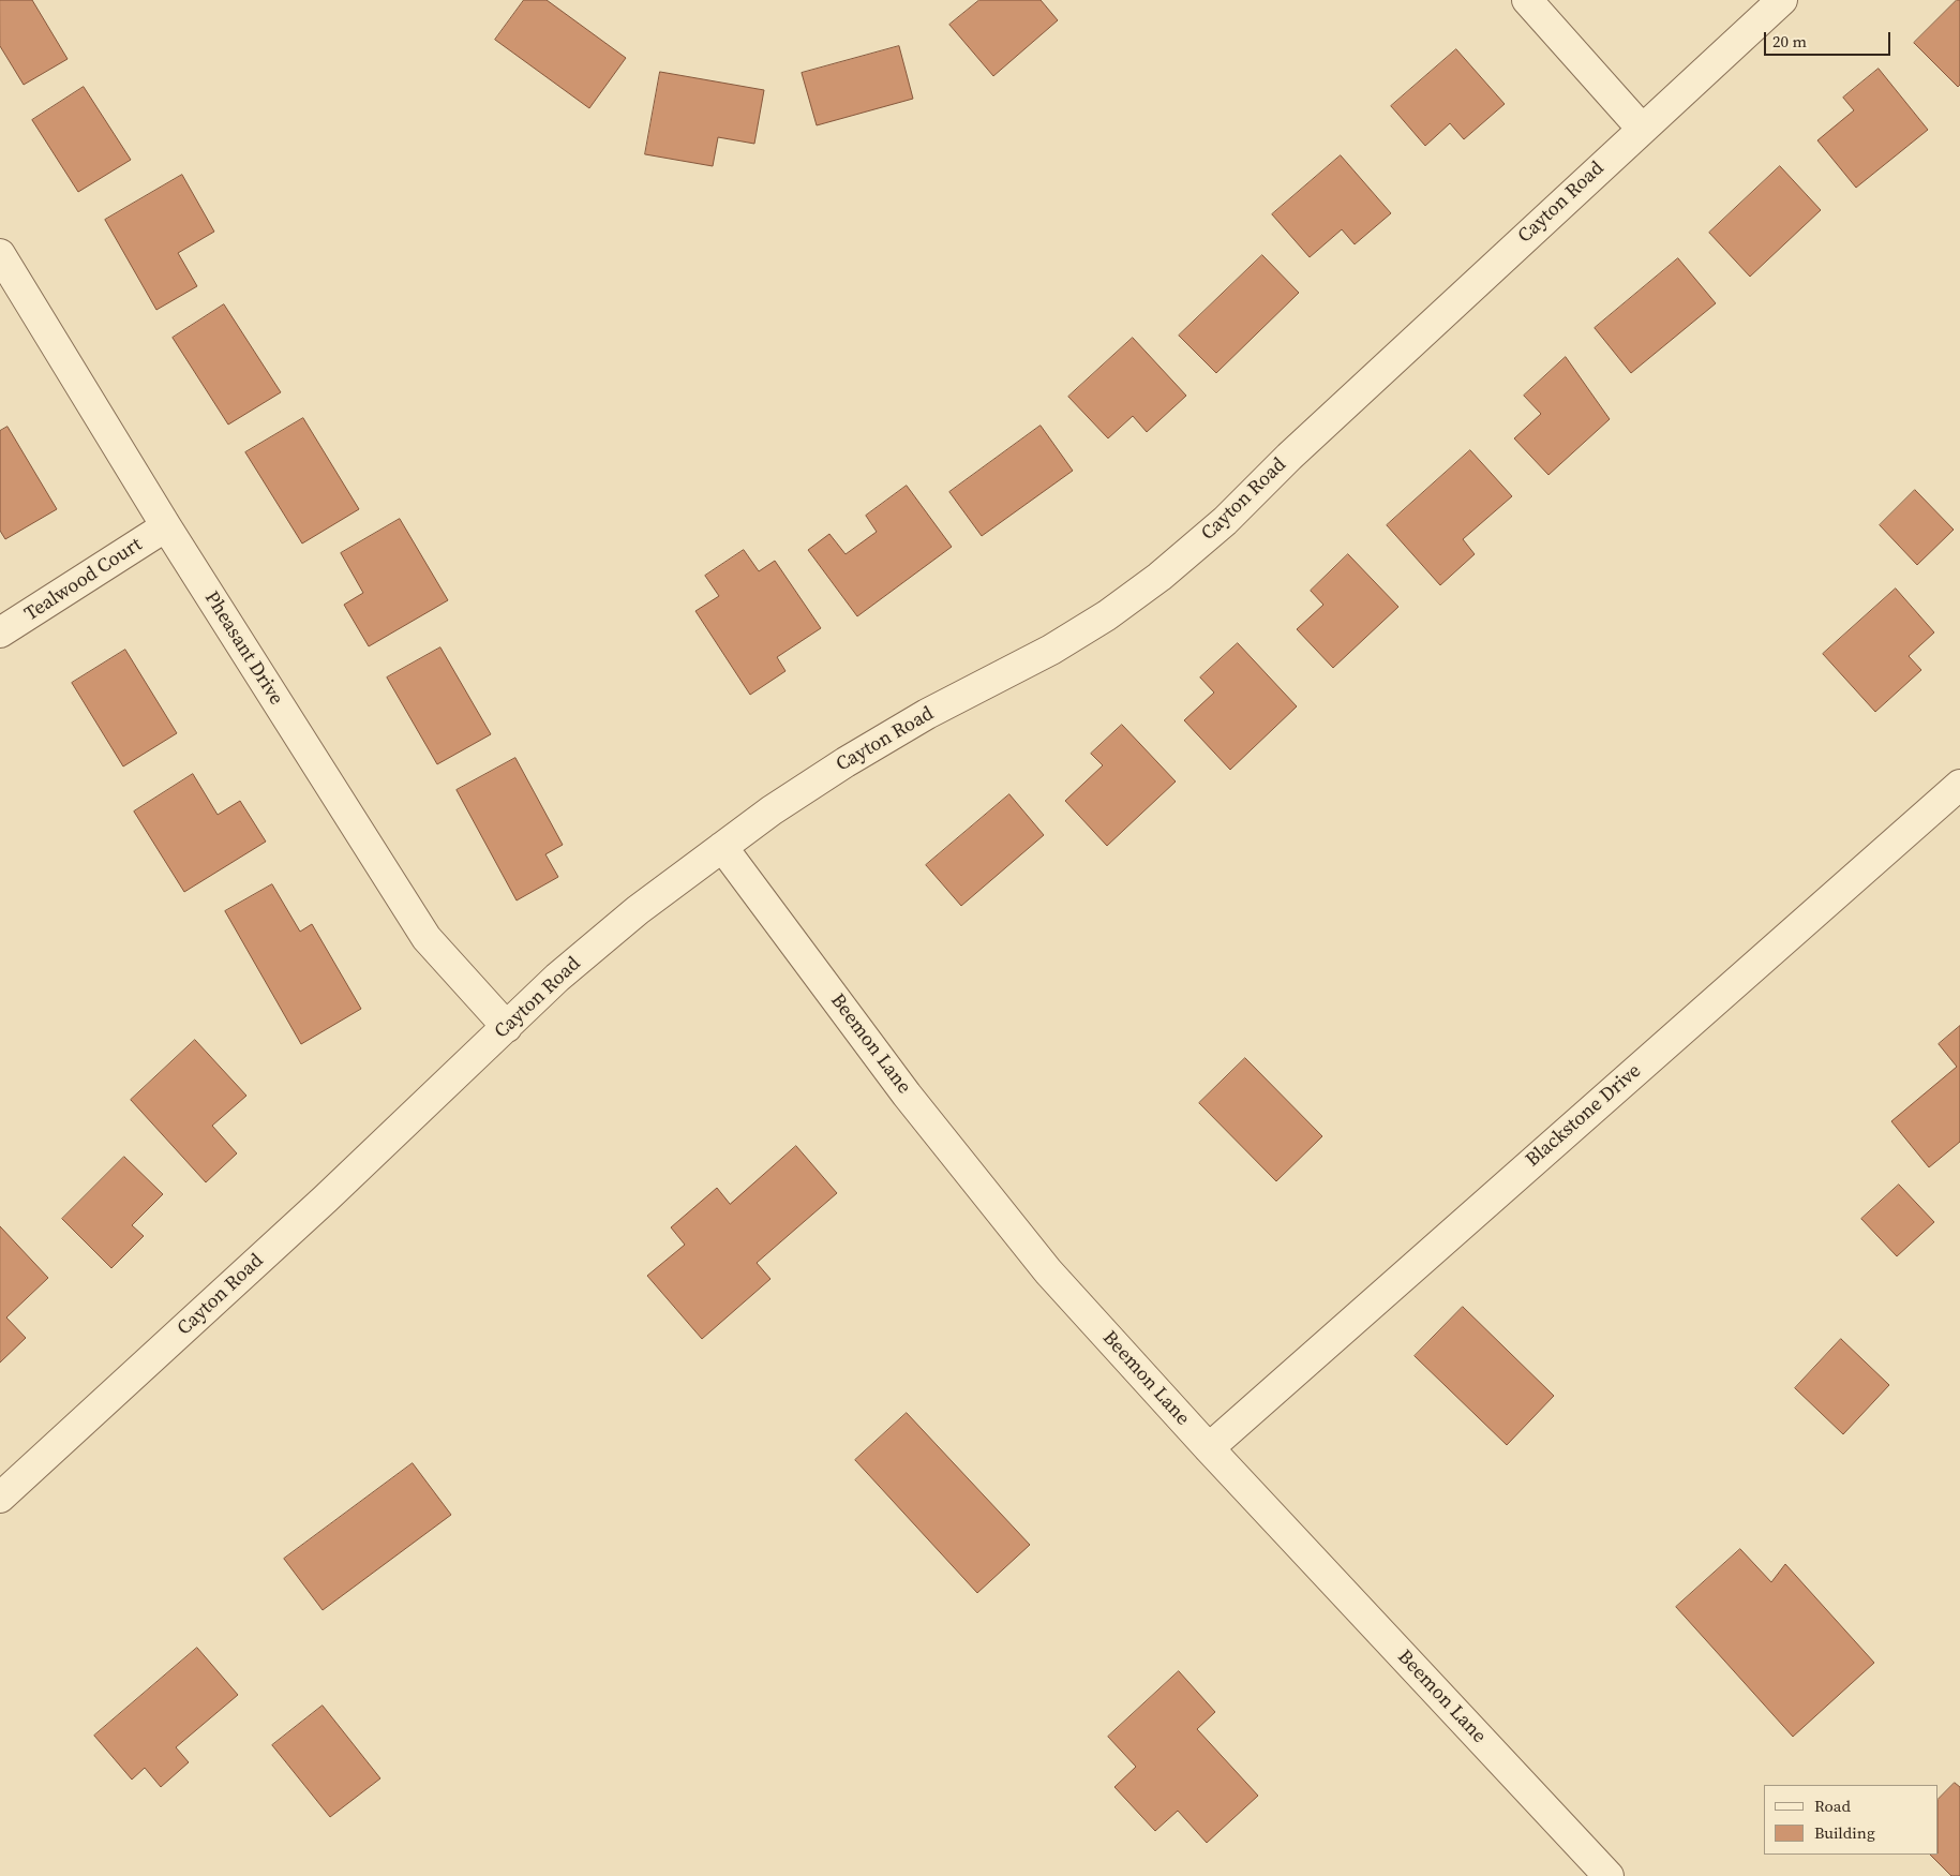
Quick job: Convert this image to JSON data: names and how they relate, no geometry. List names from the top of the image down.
{
  "streets": {
    "street": [
      "Cayton Road",
      "Tealwood Court",
      "Pheasant Drive",
      "Beemon Lane",
      "Blackstone Drive"
    ]
  },
  "crossings": [
    ["Cayton Road", "Pheasant Drive"],
    ["Cayton Road", "Beemon Lane"],
    ["Tealwood Court", "Pheasant Drive"],
    ["Beemon Lane", "Blackstone Drive"]
  ],
  "legend": ["Road", "Building"],
  "scale_bar": "20 m"
}
